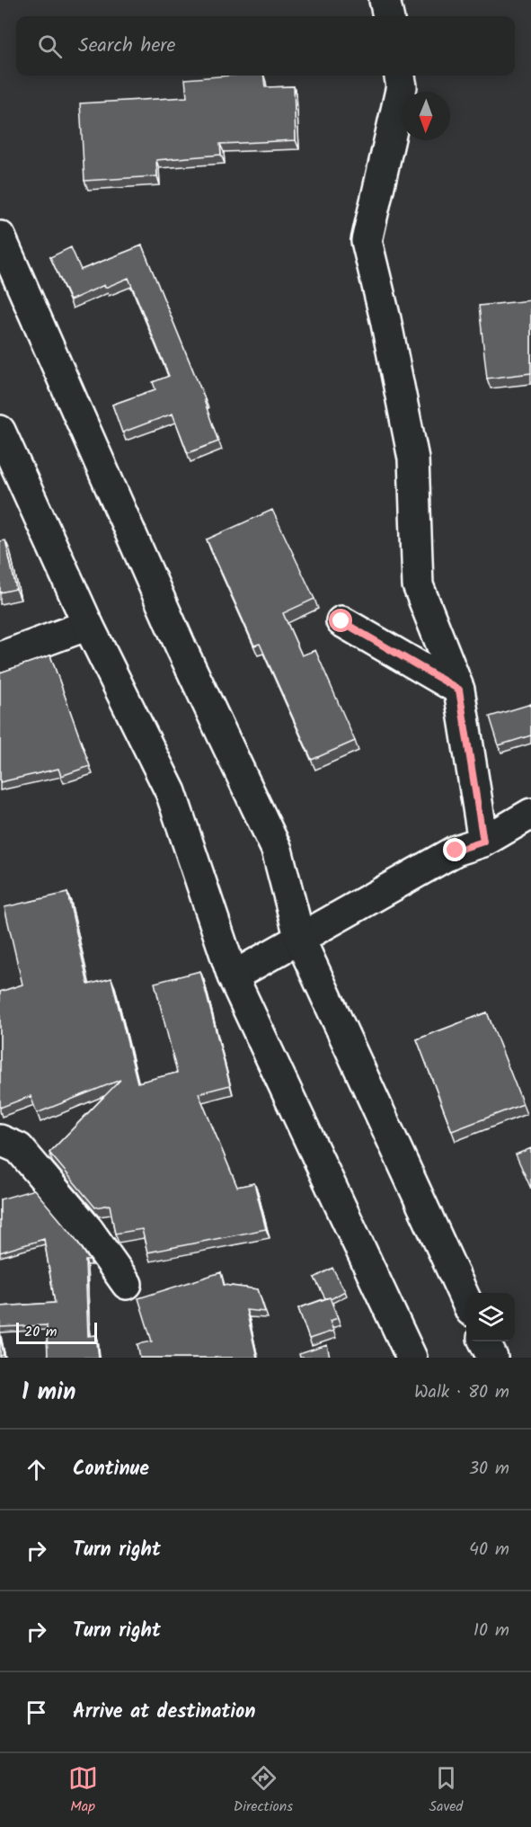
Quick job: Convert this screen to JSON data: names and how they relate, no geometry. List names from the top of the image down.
{
  "scale_bar": "20 m",
  "north": "bottom",
  "page": {
    "search": "Search here",
    "scale": "20 m",
    "heading": ["1 min", "Walk · 80 m"],
    "list": [
      ["Continue", "30 m"],
      ["Turn right", "40 m"],
      ["Turn right", "10 m"],
      "Arrive at destination"
    ],
    "nav": ["Map", "Directions", "Saved"]
  }
}
